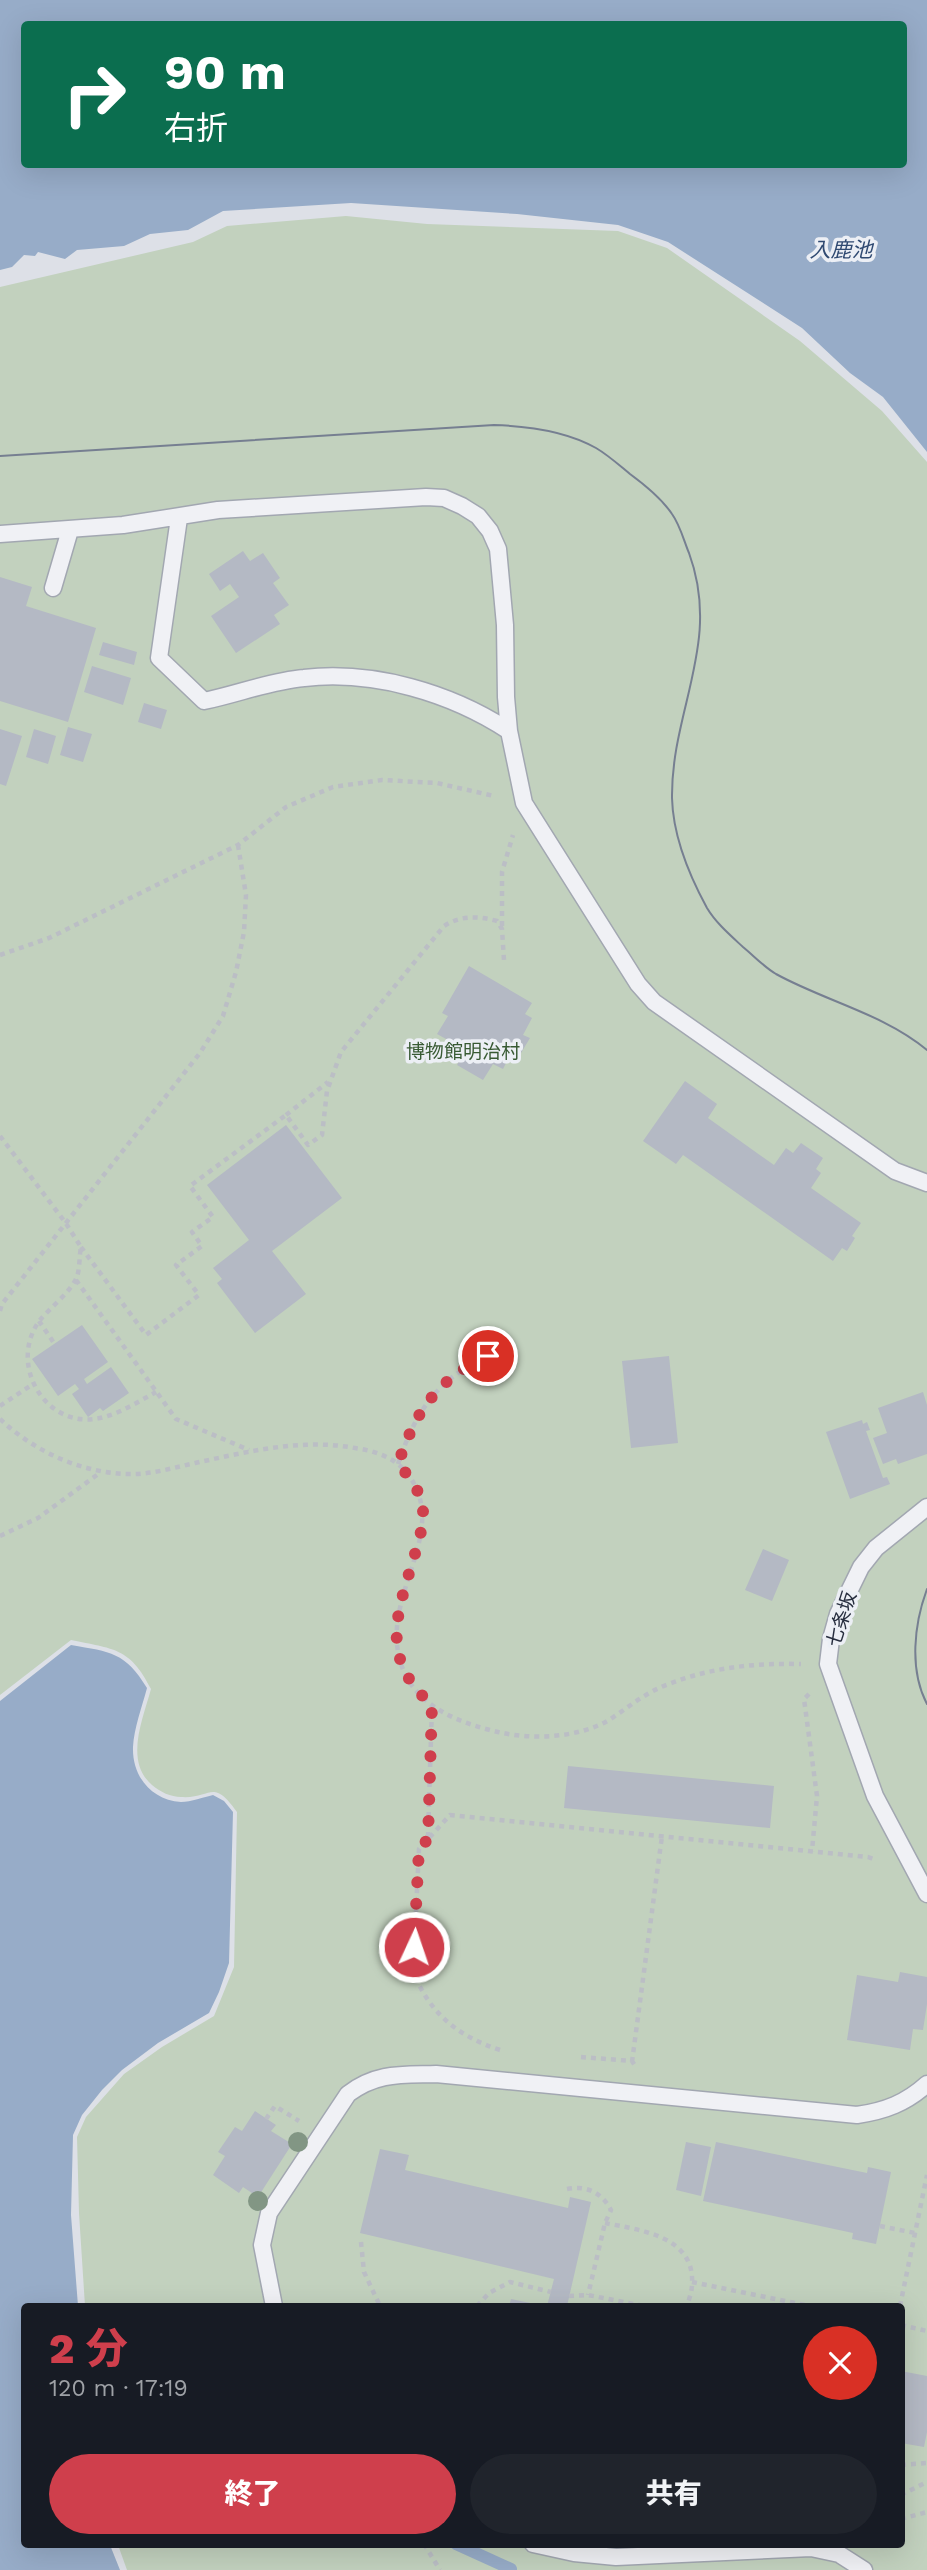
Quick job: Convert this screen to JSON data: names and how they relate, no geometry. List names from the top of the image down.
{
  "streets": {
    "lane": ["七条坂"]
  },
  "water": ["入鹿池"],
  "parks": ["博物館明治村"],
  "page": {
    "turn": ["90 m", "右折"],
    "heading": ["2 分", "120 m · 17:19"],
    "buttons": ["終了", "共有"]
  }
}
